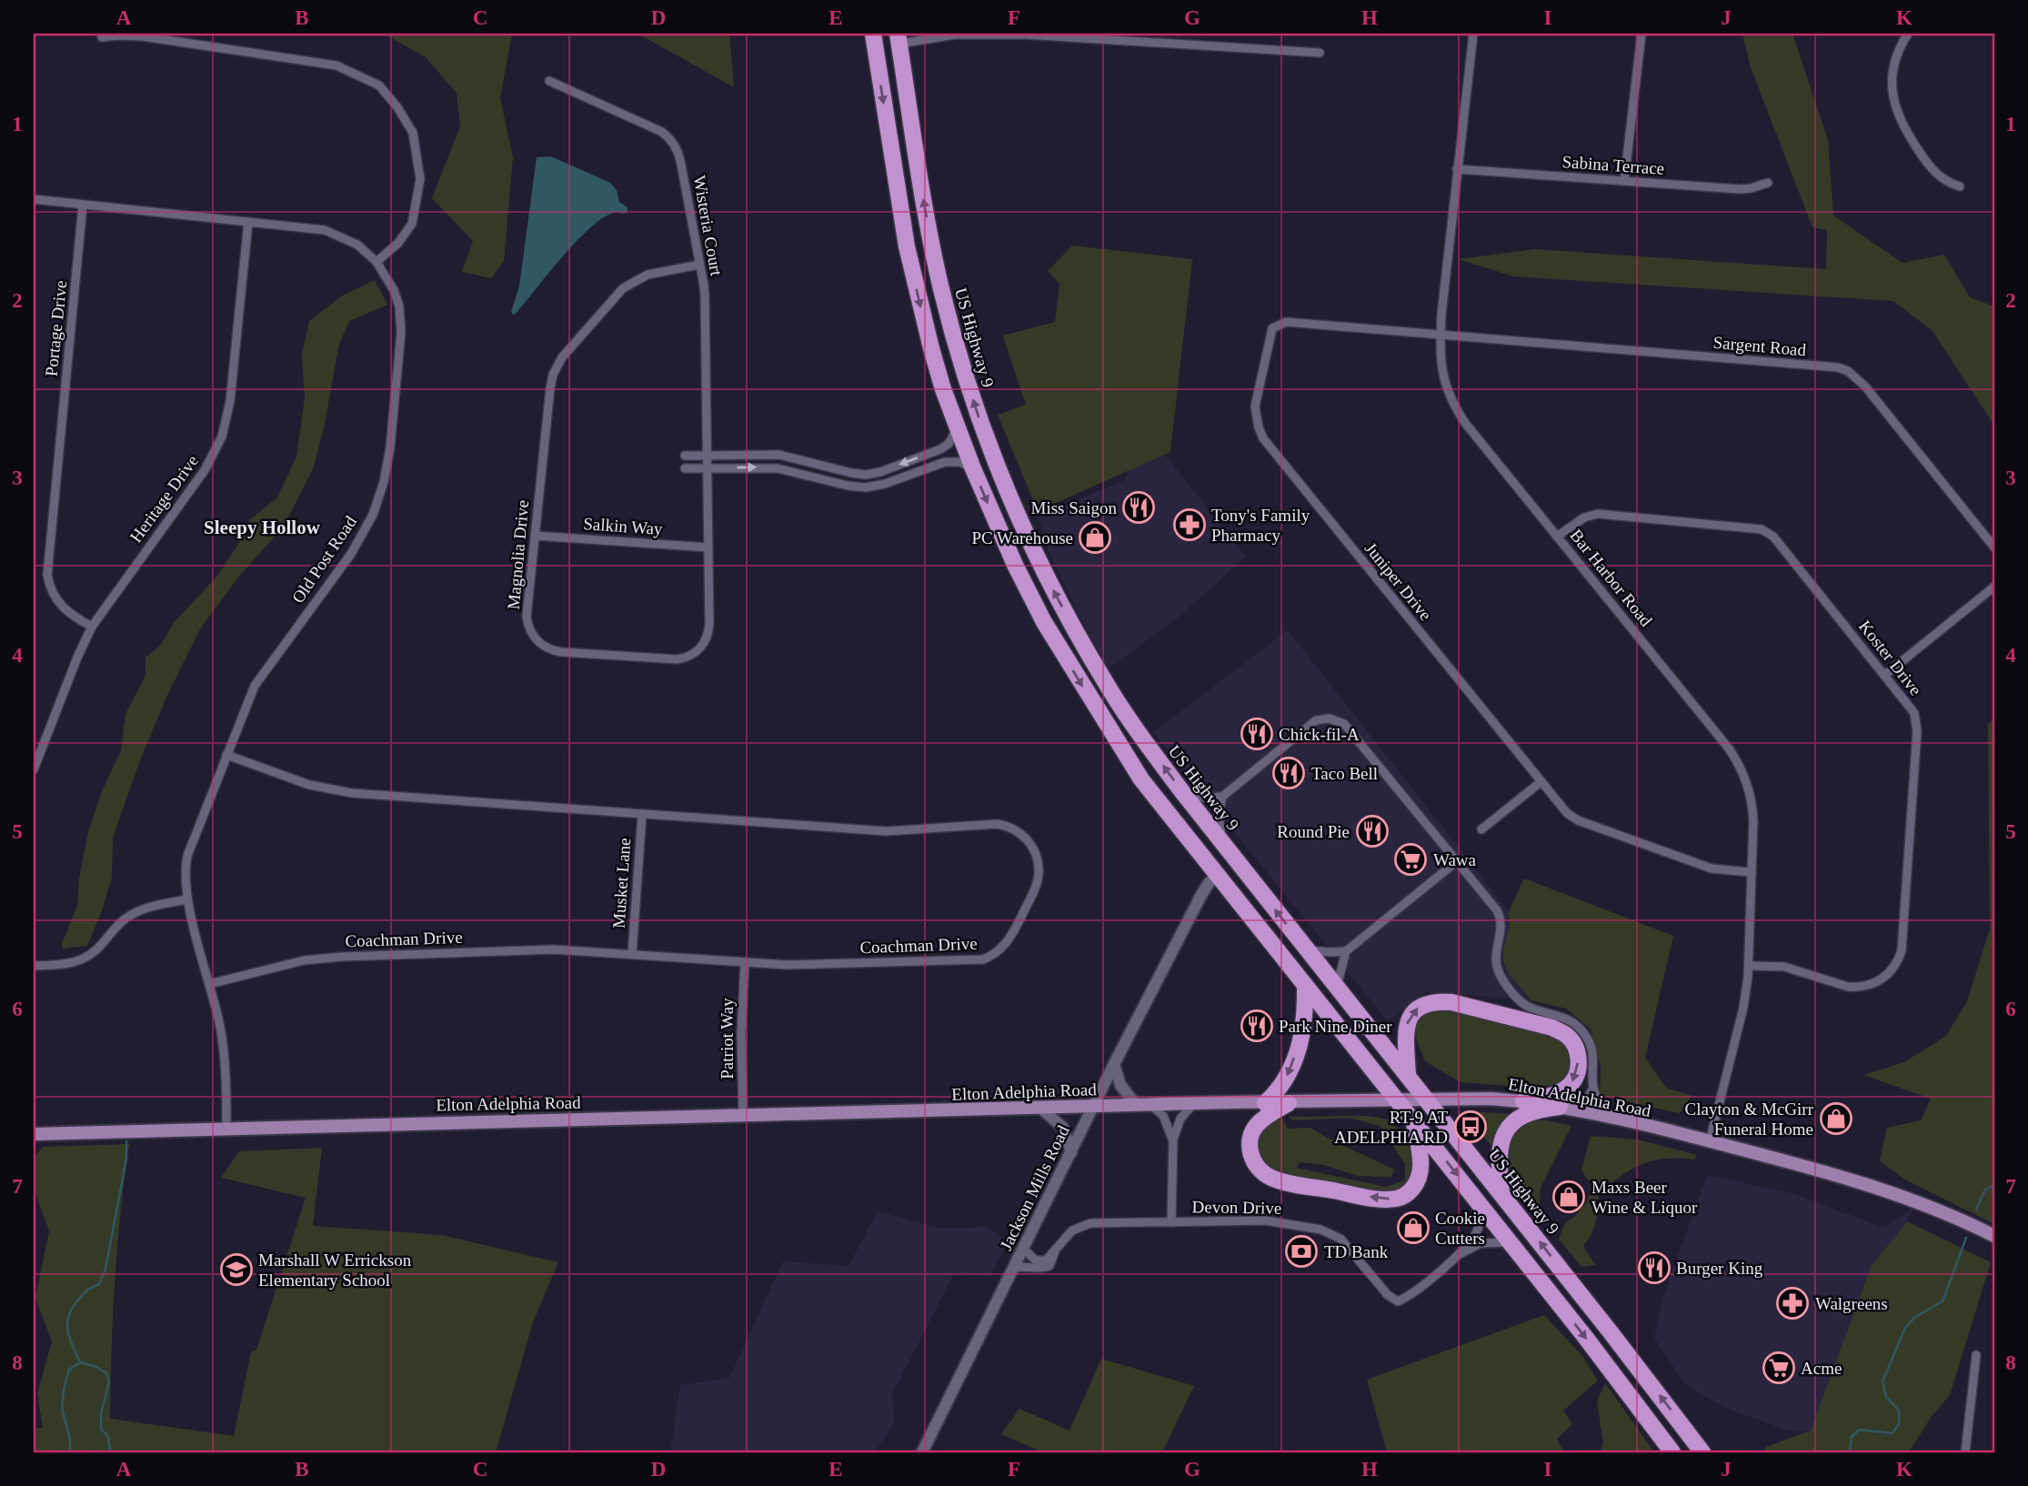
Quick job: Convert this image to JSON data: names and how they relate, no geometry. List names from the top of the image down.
{
  "streets": {
    "highway": ["US Highway 9"],
    "main road": ["Elton Adelphia Road", "Jackson Mills Road"],
    "street": [
      "Sabina Terrace",
      "Wisteria Court",
      "Portage Drive",
      "Sargent Road",
      "Heritage Drive",
      "Salkin Way",
      "Magnolia Drive",
      "Old Post Road",
      "Bar Harbor Road",
      "Juniper Drive",
      "Koster Drive",
      "Musket Lane",
      "Coachman Drive",
      "Patriot Way",
      "Devon Drive"
    ]
  },
  "crossings": [
    ["Sabina Terrace", "Bar Harbor Road"],
    ["Wisteria Court", "Magnolia Drive"],
    ["Portage Drive", "Heritage Drive"],
    ["Portage Drive", "Old Post Road"],
    ["US Highway 9", "Elton Adelphia Road"],
    ["Sargent Road", "Bar Harbor Road"],
    ["Sargent Road", "Juniper Drive"],
    ["Heritage Drive", "Old Post Road"],
    ["Salkin Way", "Magnolia Drive"],
    ["Old Post Road", "Coachman Drive"],
    ["Old Post Road", "Elton Adelphia Road"],
    ["Bar Harbor Road", "Juniper Drive"],
    ["Bar Harbor Road", "Koster Drive"],
    ["Bar Harbor Road", "Elton Adelphia Road"],
    ["Musket Lane", "Coachman Drive"],
    ["Coachman Drive", "Patriot Way"],
    ["Patriot Way", "Elton Adelphia Road"],
    ["Elton Adelphia Road", "Jackson Mills Road"],
    ["Jackson Mills Road", "Devon Drive"]
  ],
  "districts": ["Sleepy Hollow"],
  "places": {
    "restaurant": [
      "Miss Saigon",
      "Chick-fil-A",
      "Taco Bell",
      "Round Pie",
      "Park Nine Diner",
      "Burger King"
    ],
    "pharmacy": ["Tony's Family Pharmacy", "Walgreens"],
    "shop": [
      "PC Warehouse",
      "Clayton & McGirr Funeral Home",
      "Maxs Beer Wine & Liquor",
      "Cookie Cutters"
    ],
    "supermarket": ["Wawa", "Acme"],
    "bus stop": ["RT-9 AT ADELPHIA RD"],
    "bank": ["TD Bank"],
    "school or university": ["Marshall W Errickson Elementary School"]
  },
  "grid": {
    "columns": [
      "A",
      "B",
      "C",
      "D",
      "E",
      "F",
      "G",
      "H",
      "I",
      "J",
      "K"
    ],
    "rows": [
      "1",
      "2",
      "3",
      "4",
      "5",
      "6",
      "7",
      "8"
    ]
  }
}
